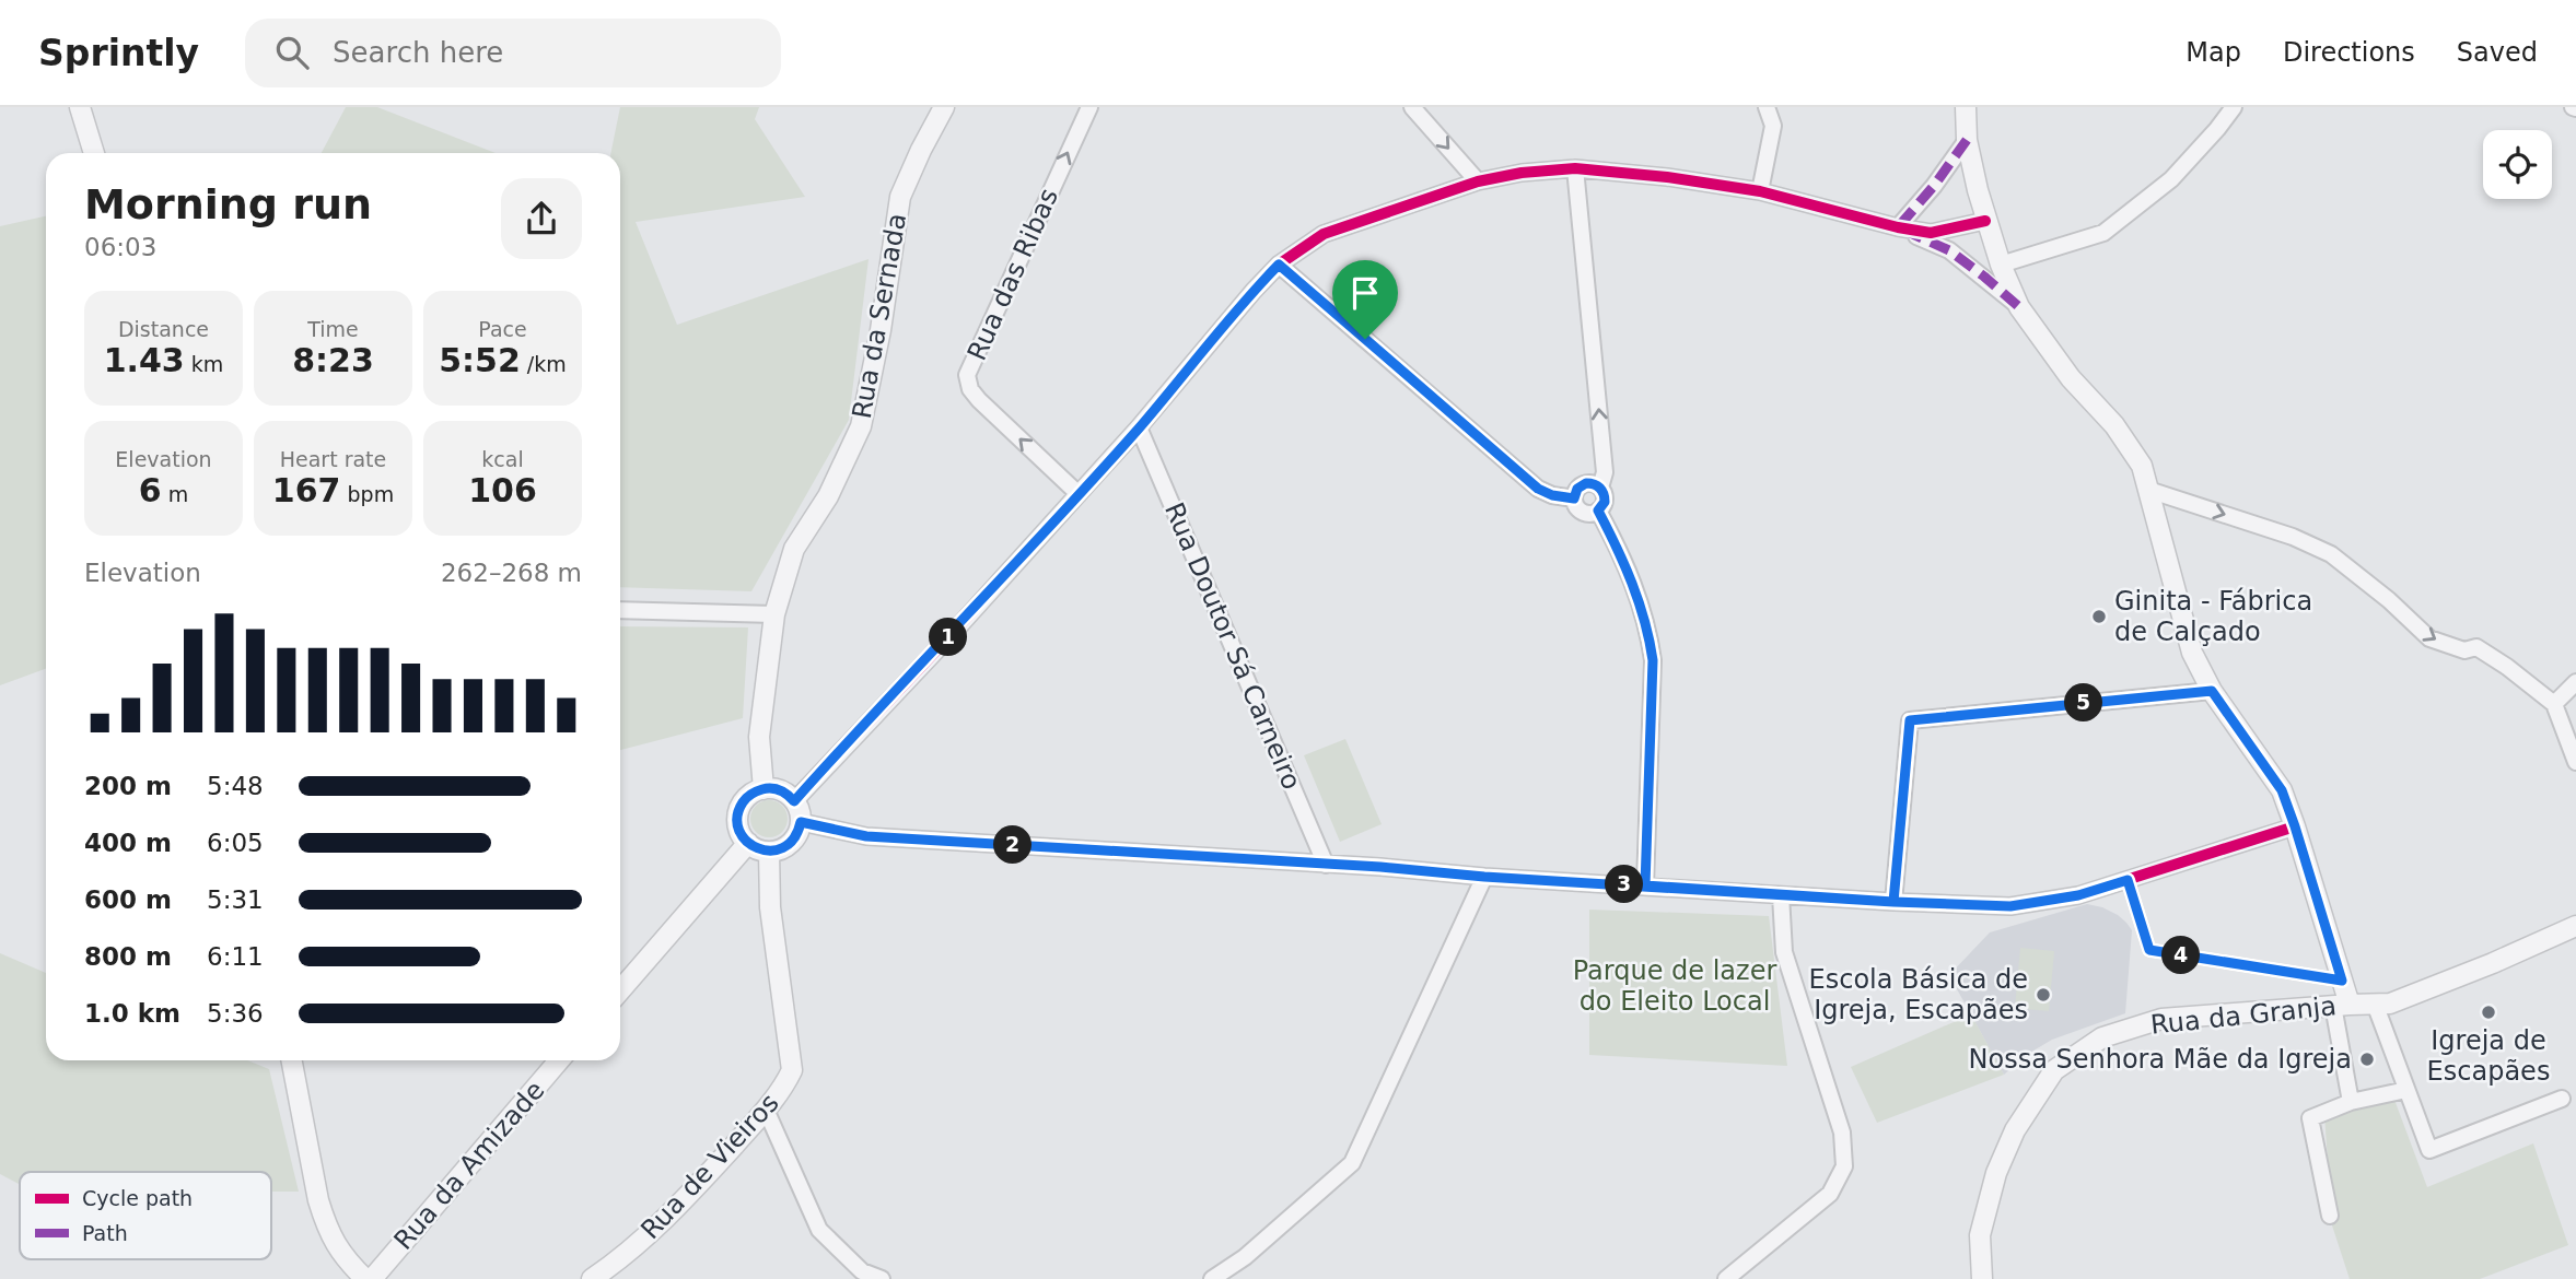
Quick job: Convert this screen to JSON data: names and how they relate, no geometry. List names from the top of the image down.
{
  "streets": {
    "street": [
      "Rua das Ribas",
      "Rua da Sernada",
      "Rua Doutor Sá Carneiro",
      "Rua da Granja",
      "Rua da Amizade",
      "Rua de Vieiros"
    ]
  },
  "crossings": [
    ["Rua da Sernada", "Rua de Vieiros"]
  ],
  "one_way": ["Rua das Ribas"],
  "parks": ["Parque de lazer do Eleito Local"],
  "places": [
    "Ginita - Fábrica de Calçado",
    "Escola Básica de Igreja, Escapães",
    "Igreja de Escapães",
    "Nossa Senhora Mãe da Igreja"
  ],
  "legend": ["Cycle path", "Path"],
  "page": {
    "header": "Sprintly",
    "search": "Search here",
    "nav": ["Map", "Directions", "Saved"],
    "heading": ["Morning run", "06:03"],
    "stats": [
      ["Distance", "1.43 km"],
      ["Time", "8:23"],
      ["Pace", "5:52 /km"],
      ["Elevation", "6 m"],
      ["Heart rate", "167 bpm"],
      ["kcal", "106"]
    ],
    "chart": ["Elevation", "262–268 m"],
    "pins": [
      "1",
      "5",
      "2",
      "3",
      "4"
    ],
    "list": [
      {
        "name": "200 m",
        "note": "5:48"
      },
      {
        "name": "400 m",
        "note": "6:05"
      },
      {
        "name": "600 m",
        "note": "5:31"
      },
      {
        "name": "800 m",
        "note": "6:11"
      },
      {
        "name": "1.0 km",
        "note": "5:36"
      }
    ]
  }
}
